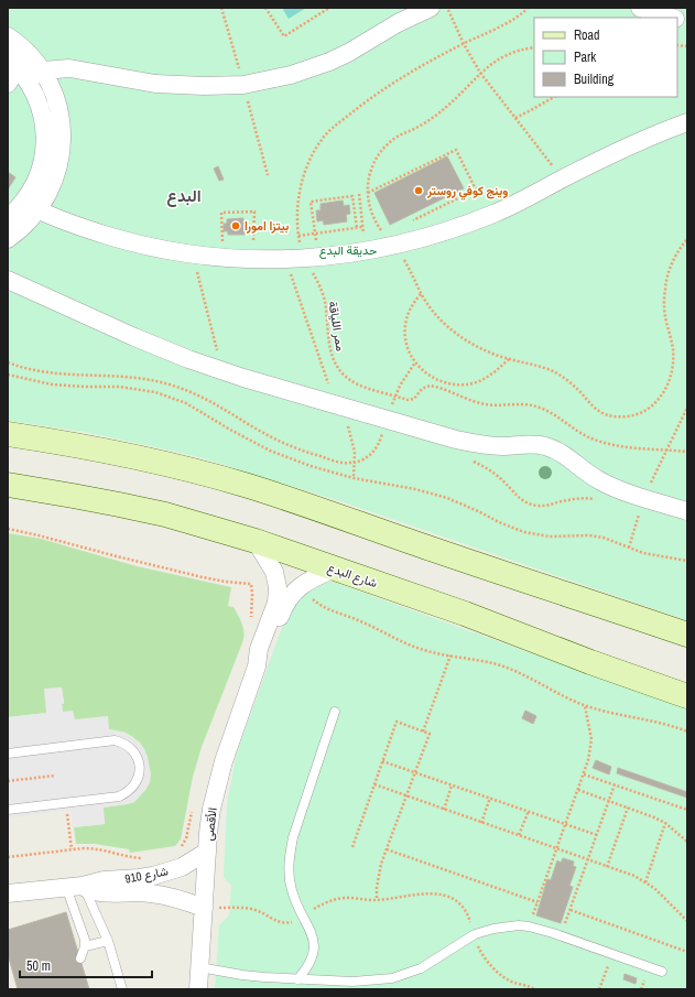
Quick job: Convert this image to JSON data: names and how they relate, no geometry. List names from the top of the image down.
{
  "streets": {
    "main road": ["شارع البدع"],
    "street": ["الأقصى", "شارع 910"],
    "path": ["ممر اللياقة"]
  },
  "crossings": [
    ["شارع البدع", "الأقصى"],
    ["الأقصى", "شارع 910"]
  ],
  "districts": ["البدع"],
  "parks": ["حديقة البدع"],
  "places": ["وينج كوفي روستر", "بيتزا امورا"],
  "legend": ["Road", "Park", "Building"],
  "scale_bar": "50 m"
}
